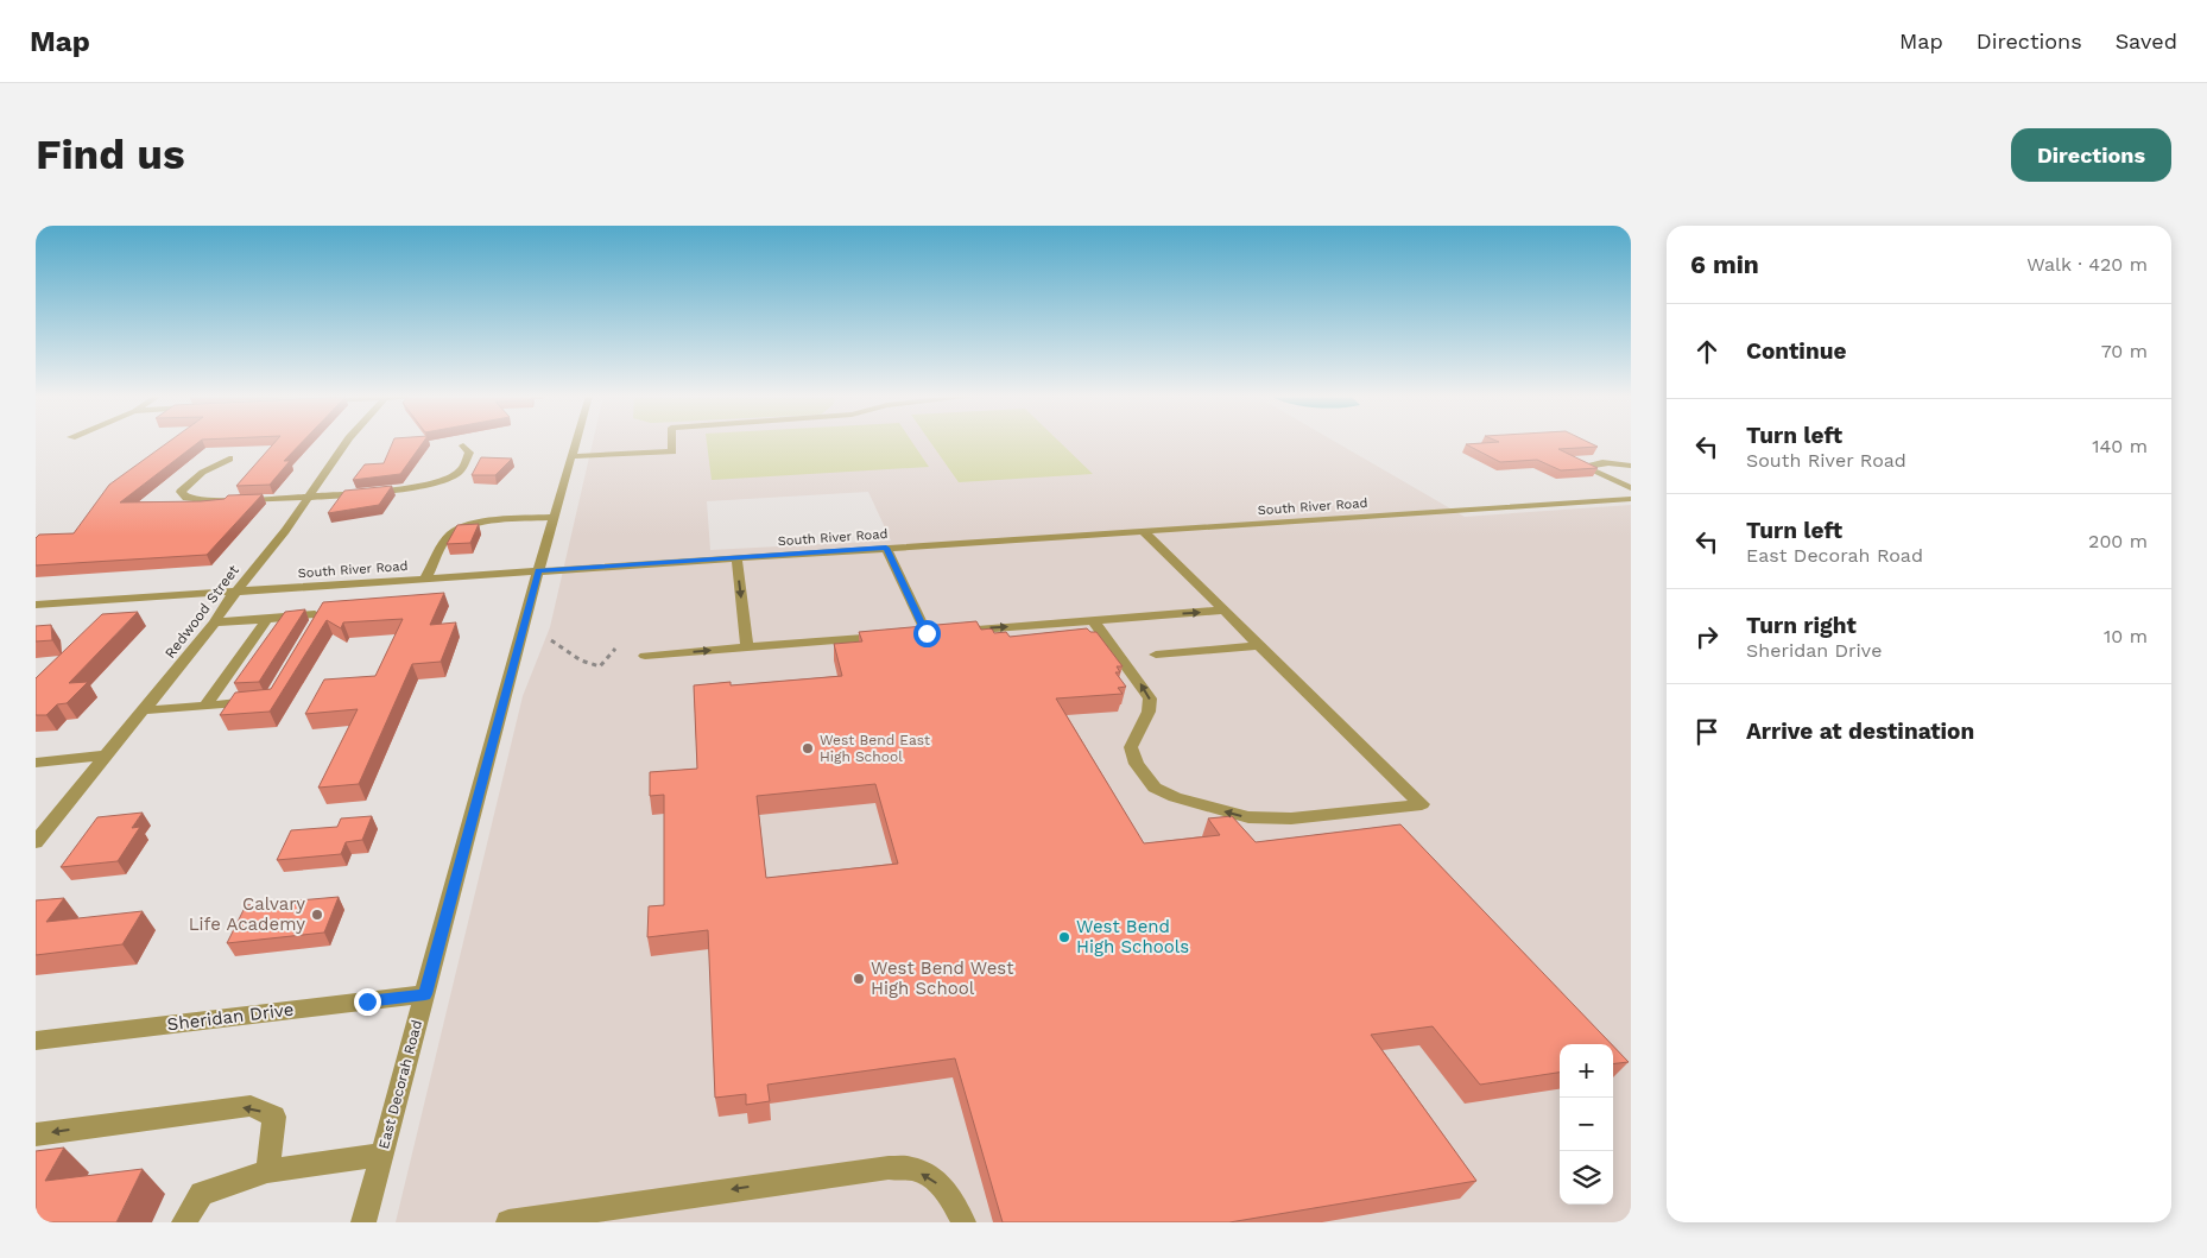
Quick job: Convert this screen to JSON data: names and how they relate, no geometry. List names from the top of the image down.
{
  "streets": {
    "street": [
      "South River Road",
      "Redwood Street",
      "Sheridan Drive",
      "East Decorah Road"
    ]
  },
  "crossings": [
    ["South River Road", "Redwood Street"],
    ["South River Road", "East Decorah Road"],
    ["Sheridan Drive", "East Decorah Road"]
  ],
  "places": [
    "West Bend East High School",
    "Calvary Life Academy",
    "West Bend High Schools",
    "West Bend West High School"
  ],
  "page": {
    "header": "Map",
    "nav": ["Map", "Directions", "Saved"],
    "buttons": "Directions",
    "title": "Find us",
    "heading": ["6 min", "Walk · 420 m"],
    "list": [
      ["Continue", "70 m"],
      ["Turn left", "South River Road", "140 m"],
      ["Turn left", "East Decorah Road", "200 m"],
      ["Turn right", "Sheridan Drive", "10 m"],
      "Arrive at destination"
    ],
    "map_buttons": ["+", "−"]
  }
}
